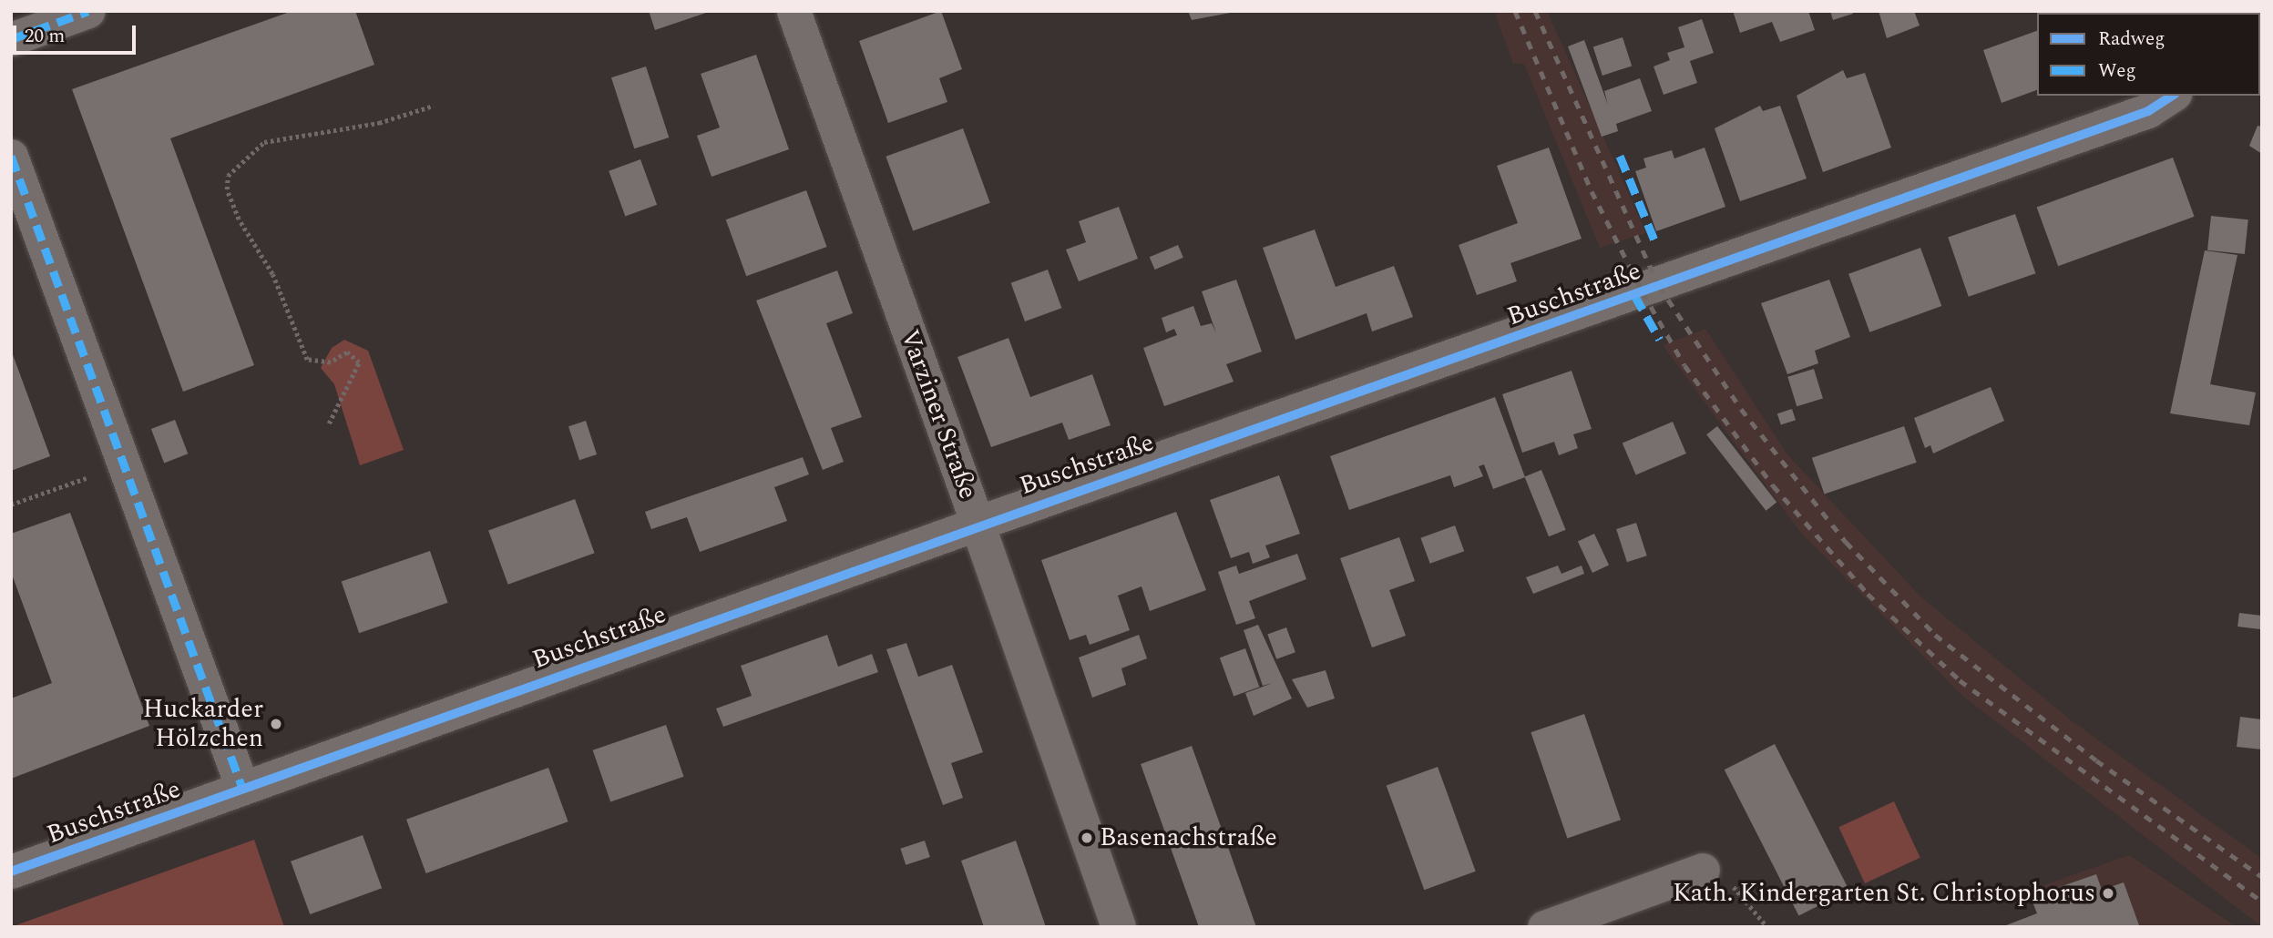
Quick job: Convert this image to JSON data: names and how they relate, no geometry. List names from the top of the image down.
{
  "streets": {
    "street": ["Buschstraße", "Varziner Straße"]
  },
  "crossings": [
    ["Buschstraße", "Varziner Straße"]
  ],
  "places": ["Huckarder Hölzchen", "Basenachstraße", "Kath. Kindergarten St. Christophorus"],
  "legend": ["Radweg", "Weg"],
  "scale_bar": "20 m"
}
